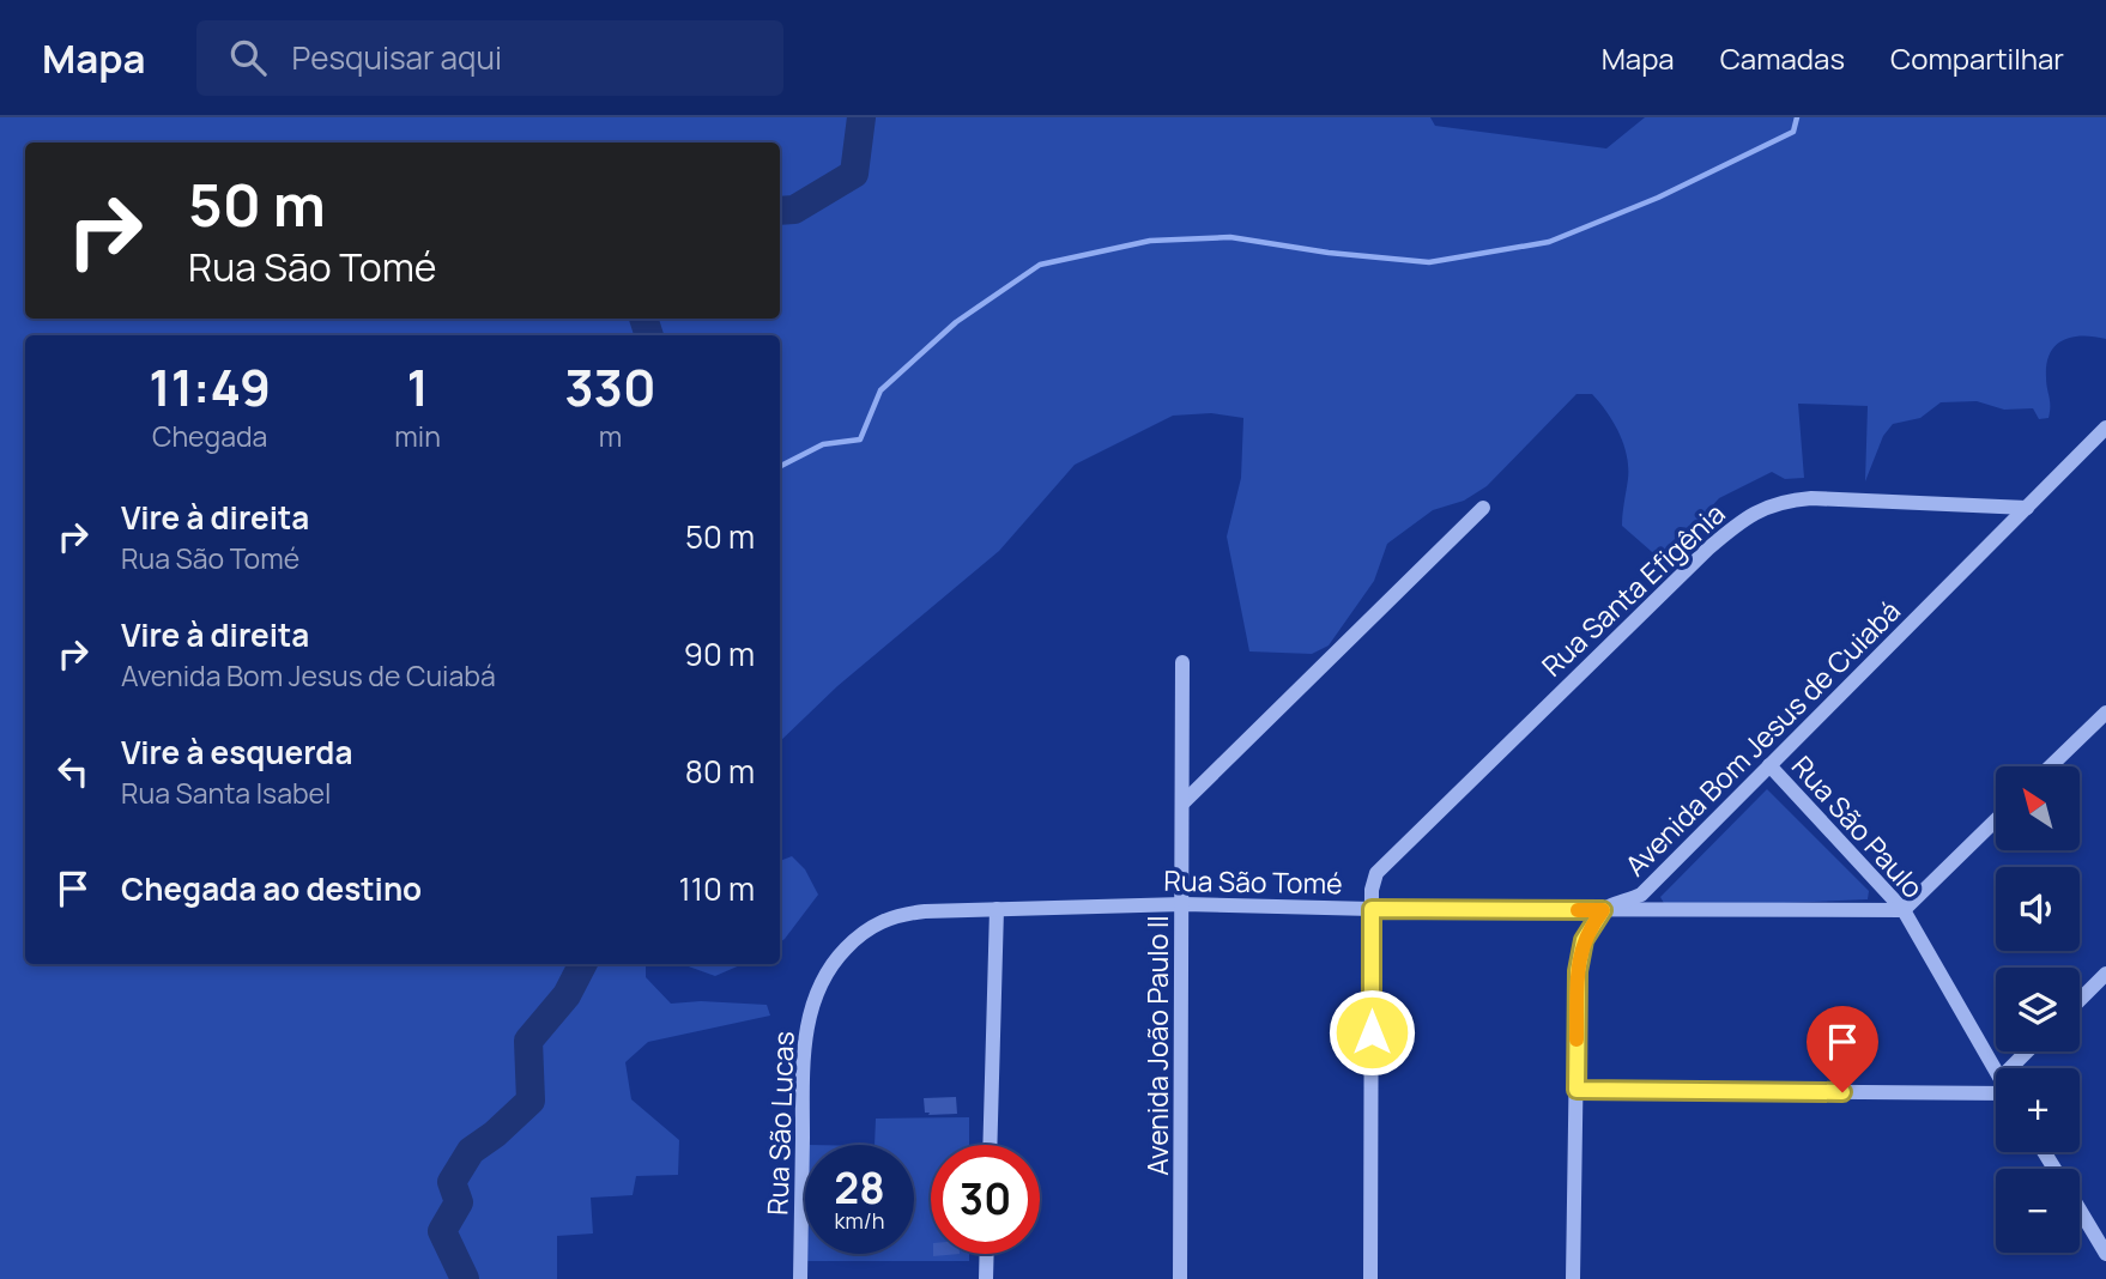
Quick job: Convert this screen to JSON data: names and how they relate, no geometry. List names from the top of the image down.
{
  "streets": {
    "street": [
      "Rua Santa Efigênia",
      "Avenida Bom Jesus de Cuiabá",
      "Rua São Paulo",
      "Rua São Tomé",
      "Avenida João Paulo II",
      "Rua São Lucas"
    ]
  },
  "crossings": [
    ["Rua Santa Efigênia", "Avenida Bom Jesus de Cuiabá"],
    ["Rua Santa Efigênia", "Rua São Tomé"],
    ["Avenida Bom Jesus de Cuiabá", "Rua São Paulo"],
    ["Avenida Bom Jesus de Cuiabá", "Rua São Tomé"],
    ["Rua São Paulo", "Rua São Tomé"],
    ["Rua São Tomé", "Avenida João Paulo II"],
    ["Rua São Tomé", "Rua São Lucas"]
  ],
  "north": "top left",
  "page": {
    "header": "Mapa",
    "search": "Pesquisar aqui",
    "nav": ["Mapa", "Camadas", "Compartilhar"],
    "turn": ["50 m", "Rua São Tomé"],
    "eta": [
      "11:49",
      "Chegada",
      "1",
      "min",
      "330",
      "m"
    ],
    "list": [
      {
        "name": "Vire à direita",
        "note": "Rua São Tomé",
        "value": "50 m"
      },
      {
        "name": "Vire à direita",
        "note": "Avenida Bom Jesus de Cuiabá",
        "value": "90 m"
      },
      {
        "name": "Vire à esquerda",
        "note": "Rua Santa Isabel",
        "value": "80 m"
      },
      {
        "name": "Chegada ao destino",
        "value": "110 m"
      }
    ],
    "map_buttons": ["+", "−"],
    "speed": "28 km/h",
    "limit": "30"
  }
}
